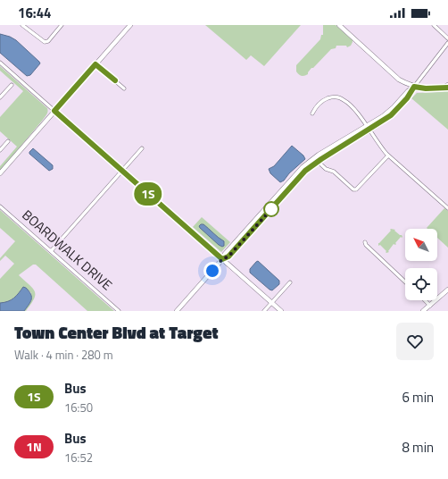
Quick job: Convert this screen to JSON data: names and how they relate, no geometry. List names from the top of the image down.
{
  "streets": {
    "street": ["BOARDWALK DRIVE"]
  },
  "lines": ["bus line 1S"],
  "north": "top left",
  "page": {
    "status": "16:44",
    "on_map": "1S",
    "heading": ["Town Center Blvd at Target", "Walk · 4 min · 280 m"],
    "list": [
      {
        "mark": "1S",
        "name": "Bus",
        "note": "16:50",
        "value": "6 min"
      },
      {
        "mark": "1N",
        "name": "Bus",
        "note": "16:52",
        "value": "8 min"
      }
    ]
  }
}
